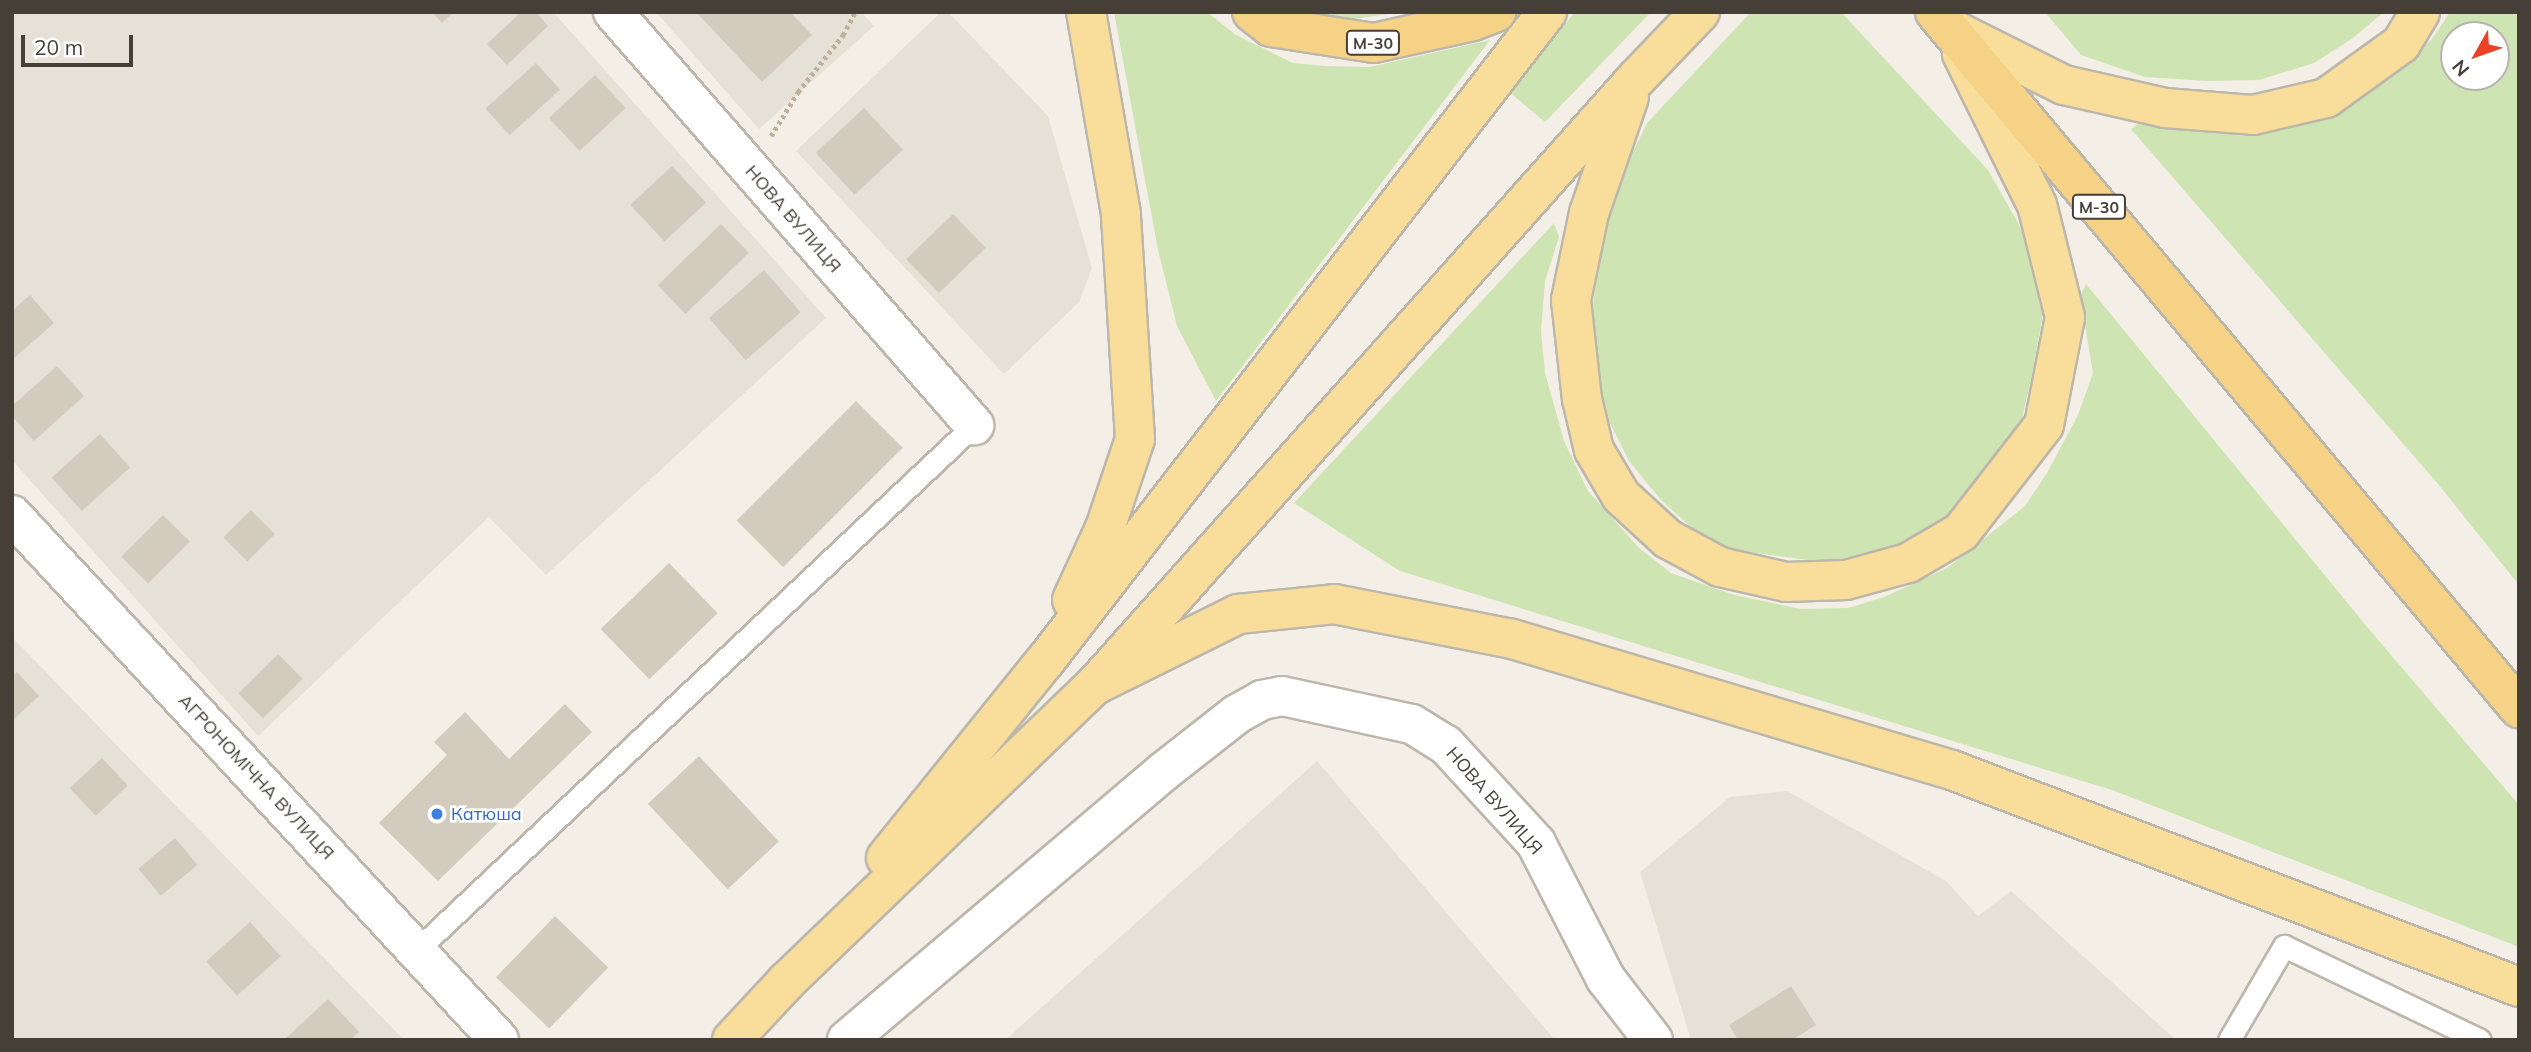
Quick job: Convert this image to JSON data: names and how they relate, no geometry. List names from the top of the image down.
{
  "streets": {
    "highway": ["М-30"],
    "street": ["НОВА ВУЛИЦЯ", "АГРОНОМІЧНА ВУЛИЦЯ"]
  },
  "places": ["Катюша"],
  "scale_bar": "20 m",
  "north": "bottom left"
}
